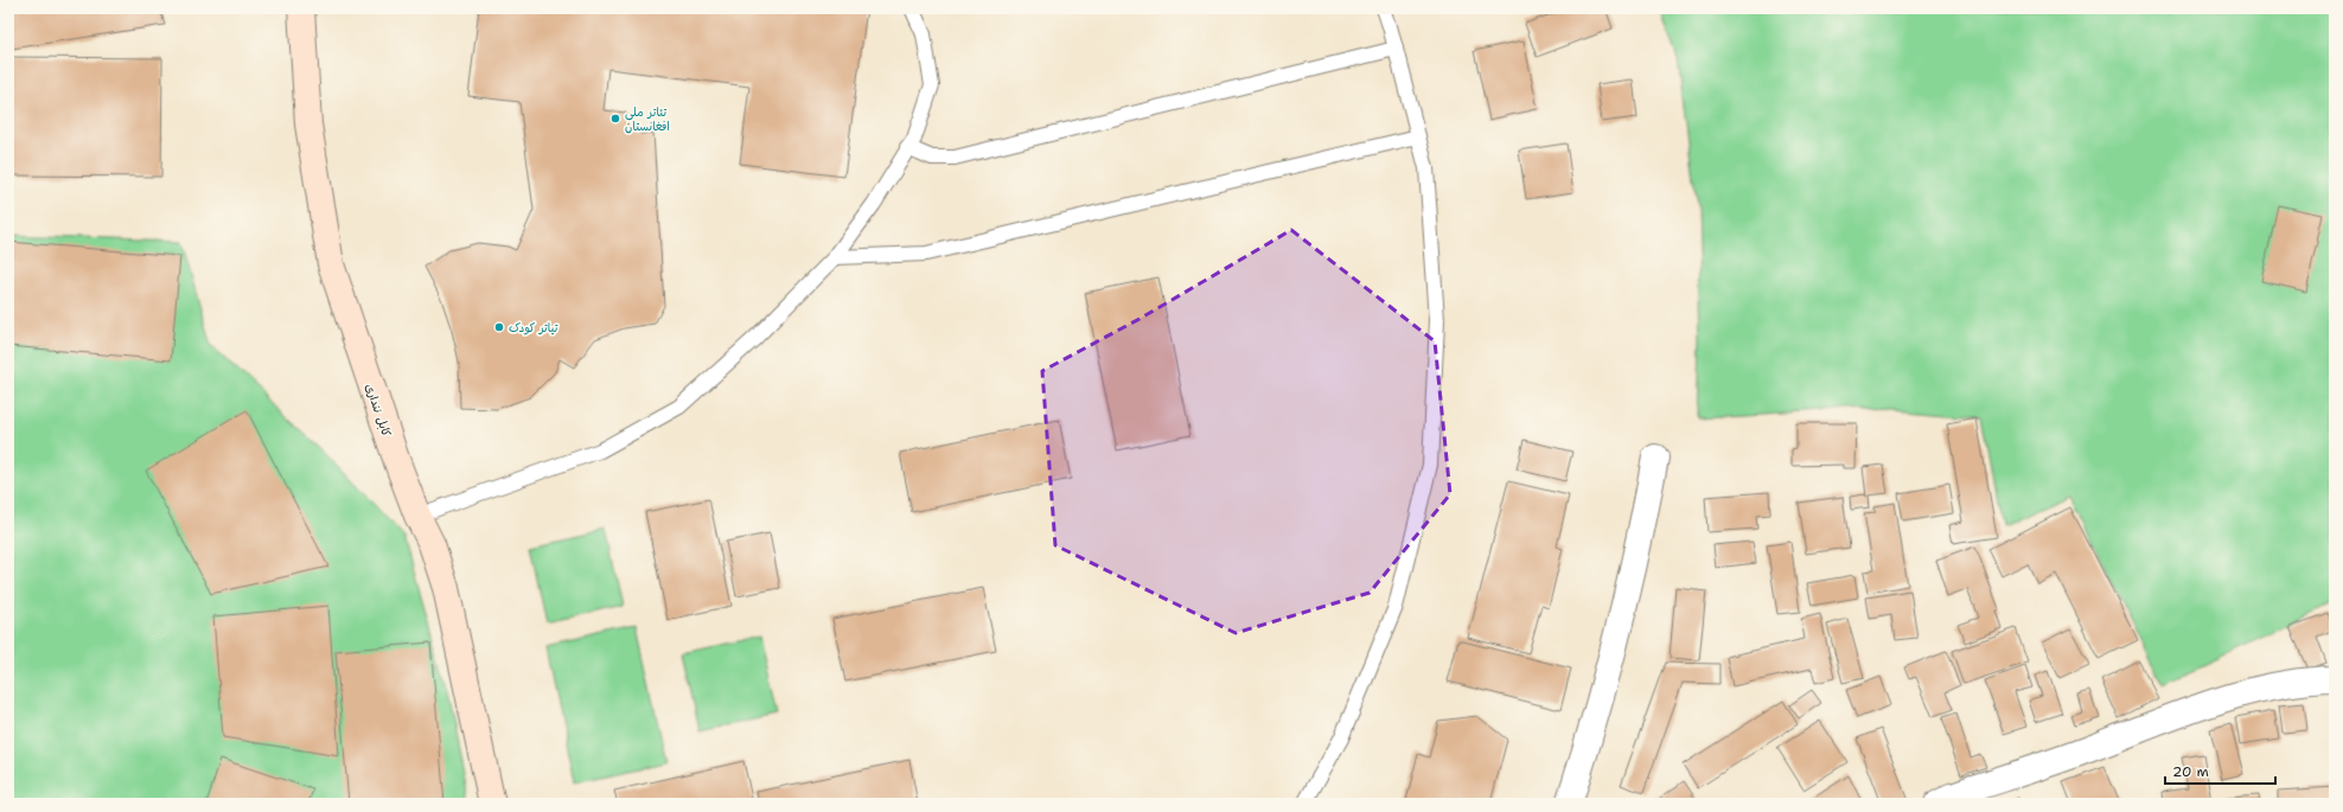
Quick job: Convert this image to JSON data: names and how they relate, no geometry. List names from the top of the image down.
{
  "streets": {
    "street": ["کابل ننداری"]
  },
  "places": ["تئاتر ملی افغانستان", "تیاتر کودک"],
  "scale_bar": "20 m"
}
